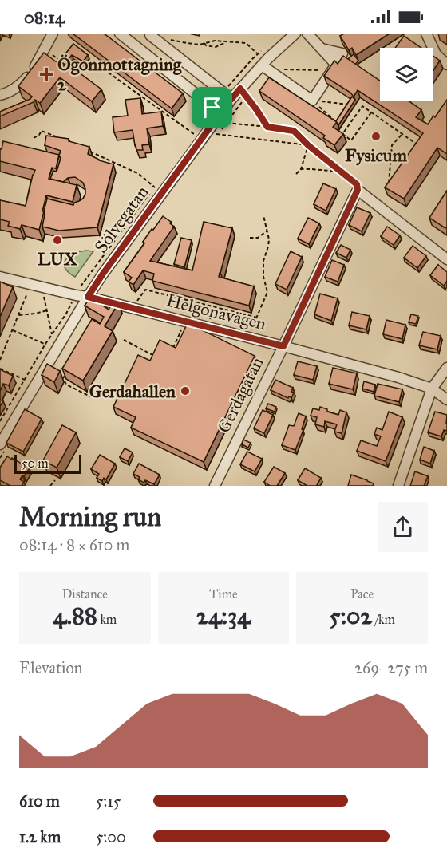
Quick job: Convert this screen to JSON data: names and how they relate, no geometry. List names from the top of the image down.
{
  "streets": {
    "street": ["Sölvegatan", "Helgonavägen", "Gerdagatan"]
  },
  "crossings": [
    ["Sölvegatan", "Helgonavägen"],
    ["Helgonavägen", "Gerdagatan"]
  ],
  "places": {
    "health": ["Ögonmottagning 2"],
    "other": ["Fysicum", "LUX", "Gerdahallen"]
  },
  "scale_bar": "50 m",
  "page": {
    "status": "08:14",
    "scale": "50 m",
    "heading": ["Morning run", "08:14 · 8 × 610 m"],
    "stats": [
      ["Distance", "4.88 km"],
      ["Time", "24:34"],
      ["Pace", "5:02 /km"]
    ],
    "chart": ["Elevation", "269–275 m"],
    "list": [
      {
        "name": "610 m",
        "note": "5:15"
      },
      {
        "name": "1.2 km",
        "note": "5:00"
      }
    ]
  }
}
